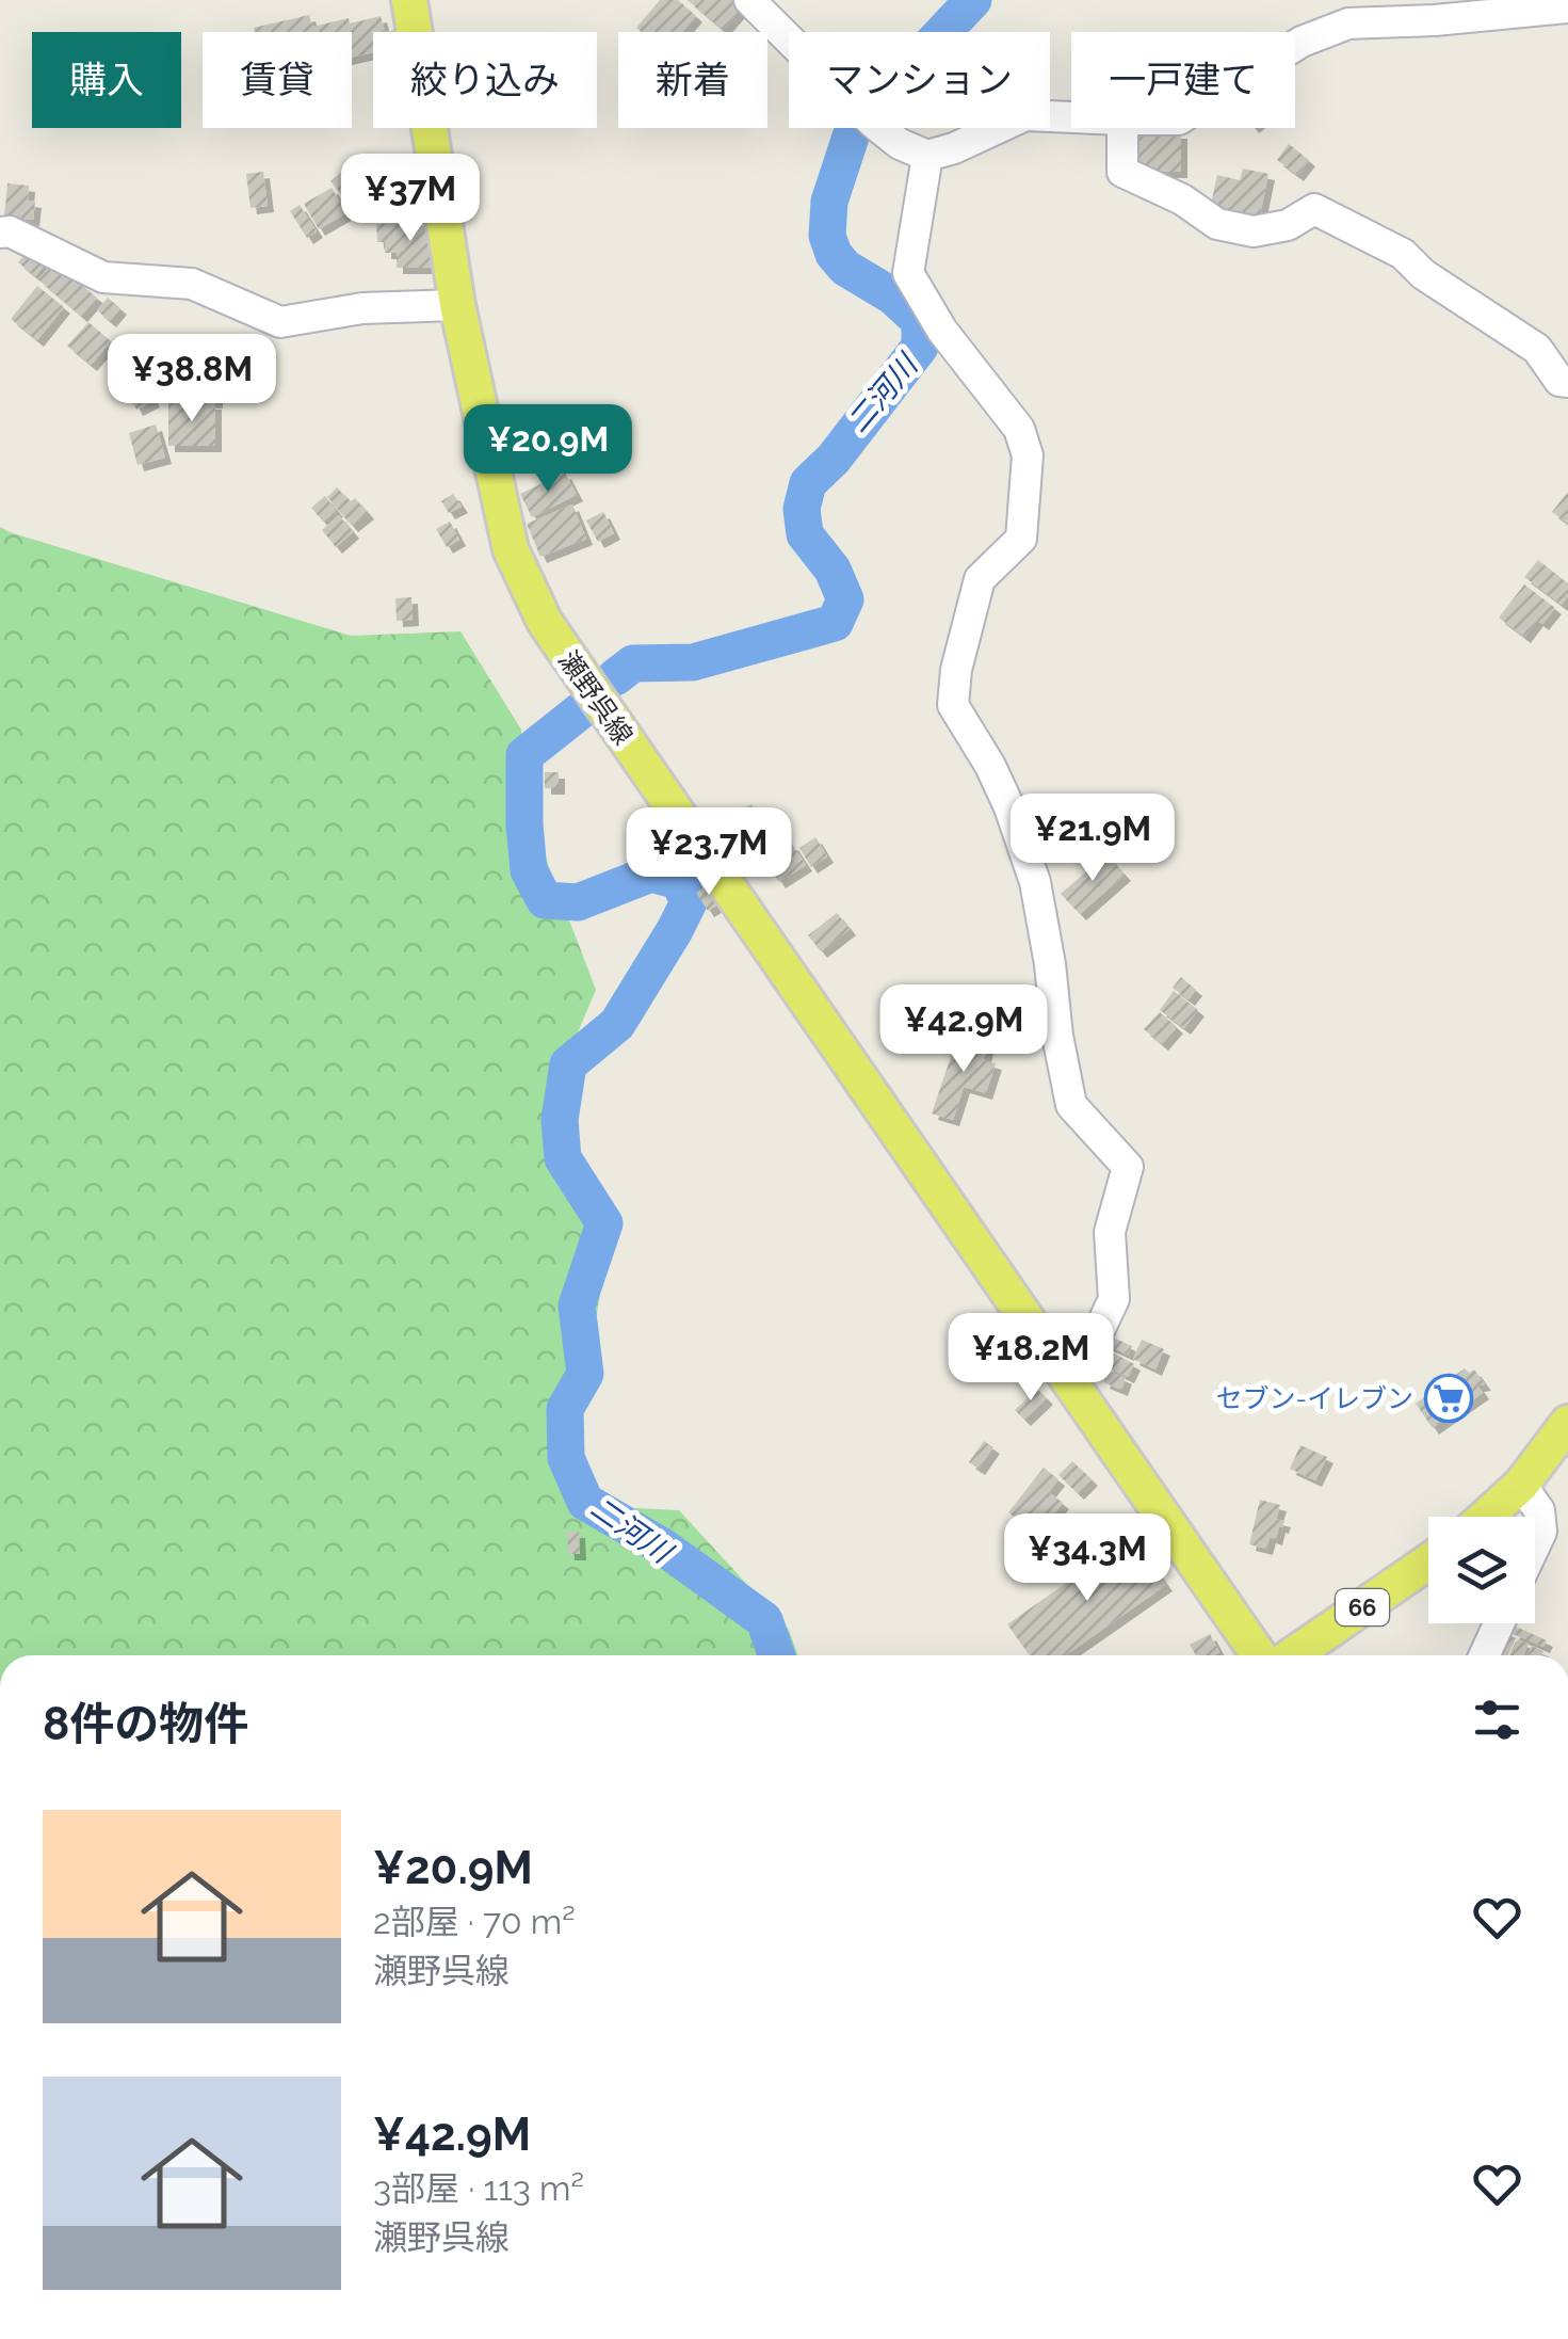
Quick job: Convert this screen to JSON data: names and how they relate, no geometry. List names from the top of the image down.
{
  "streets": {
    "main road": ["瀬野呉線", "66"]
  },
  "water": ["二河川"],
  "places": {
    "supermarket": ["セブン-イレブン"]
  },
  "page": {
    "chip": [
      "購入",
      "賃貸",
      "絞り込み",
      "新着",
      "マンション",
      "一戸建て"
    ],
    "price": [
      "¥37M",
      "¥38.8M",
      "¥20.9M",
      "¥21.9M",
      "¥23.7M",
      "¥42.9M",
      "¥18.2M",
      "¥34.3M"
    ],
    "heading": "8件の物件",
    "list": [
      {
        "name": "¥20.9M",
        "note": "2部屋 · 70 m² · 瀬野呉線"
      },
      {
        "name": "¥42.9M",
        "note": "3部屋 · 113 m² · 瀬野呉線"
      }
    ]
  }
}
